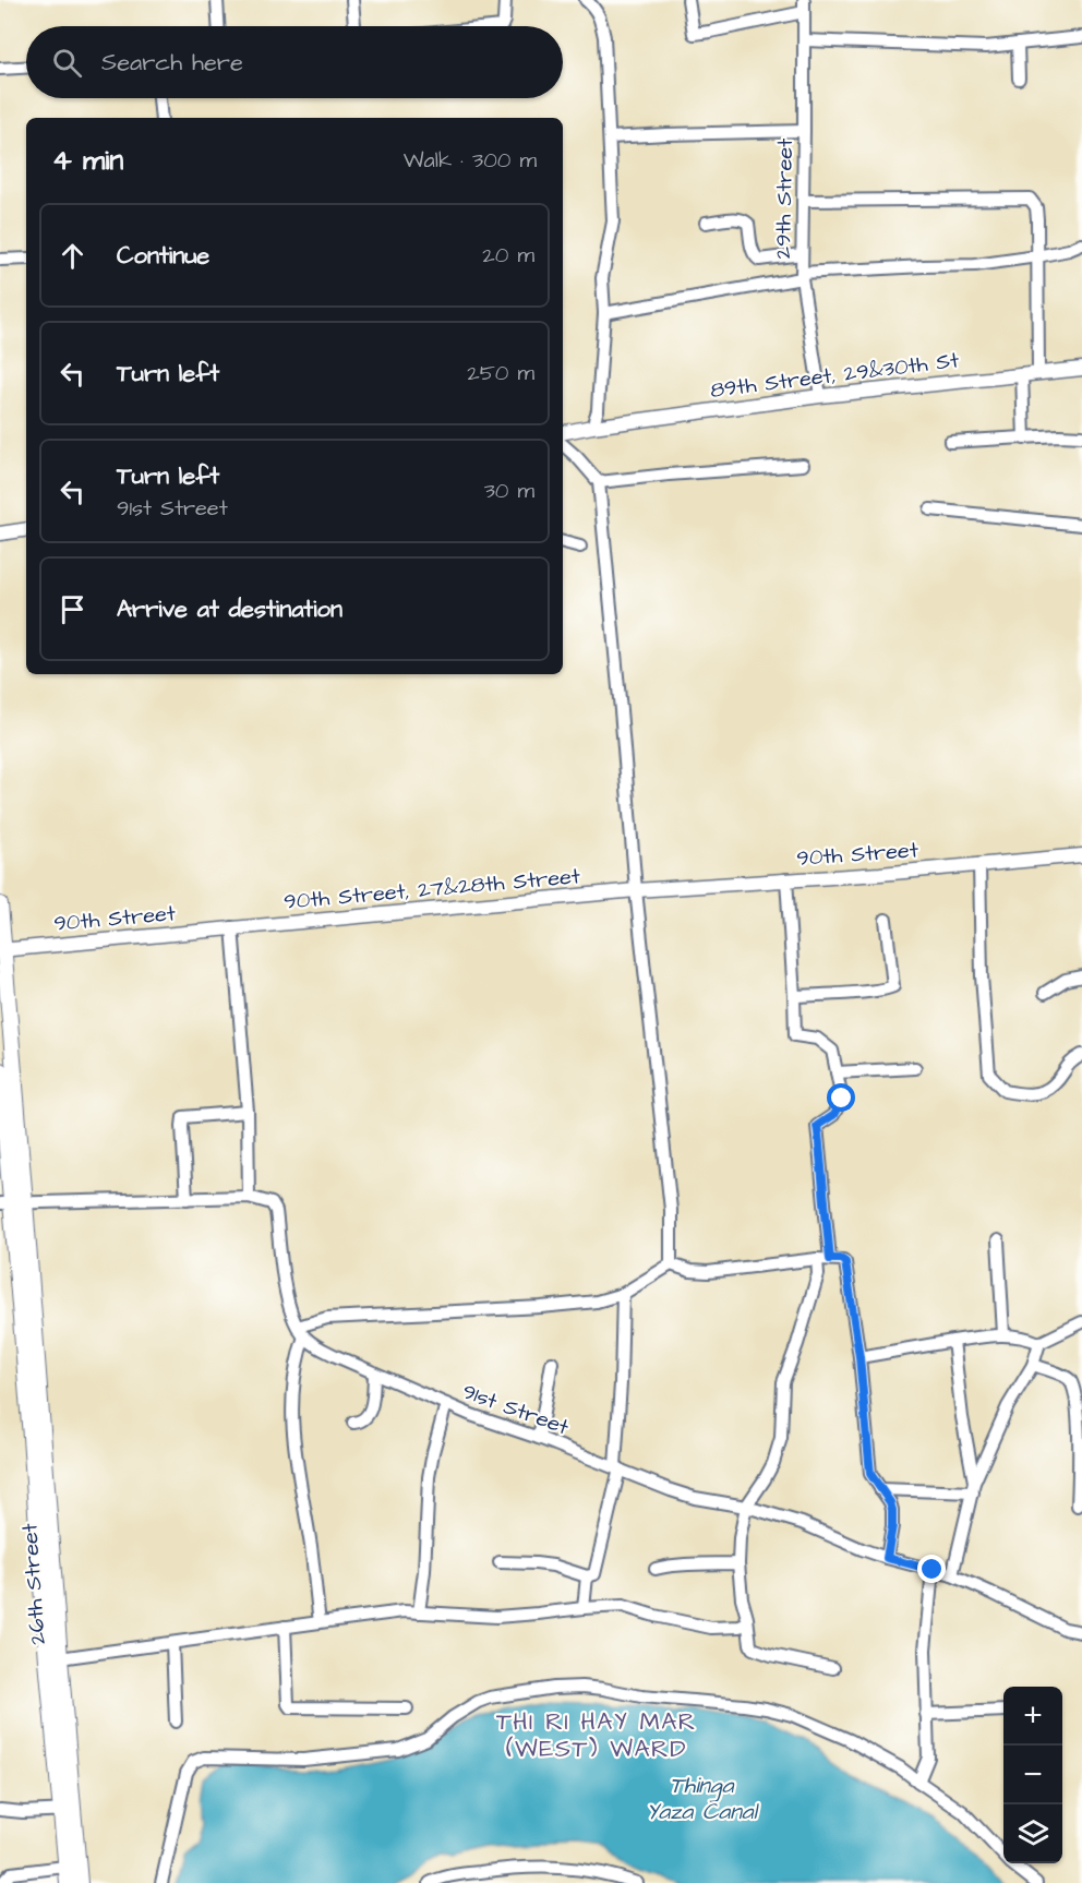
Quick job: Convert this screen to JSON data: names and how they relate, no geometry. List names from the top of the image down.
{
  "streets": {
    "main road": ["26th Street"],
    "street": [
      "29th Street",
      "89th Street, 29&30th St",
      "90th Street",
      "90th Street, 27&28th Street",
      "91st Street"
    ]
  },
  "crossings": [
    ["29th Street", "89th Street, 29&30th St"],
    ["90th Street", "90th Street, 27&28th Street"]
  ],
  "districts": ["THI RI HAY MAR (WEST) WARD"],
  "water": ["Thinga Yaza Canal"],
  "page": {
    "search": "Search here",
    "heading": ["4 min", "Walk · 300 m"],
    "list": [
      ["Continue", "20 m"],
      ["Turn left", "250 m"],
      ["Turn left", "91st Street", "30 m"],
      "Arrive at destination"
    ],
    "map_buttons": ["+", "−"]
  }
}
